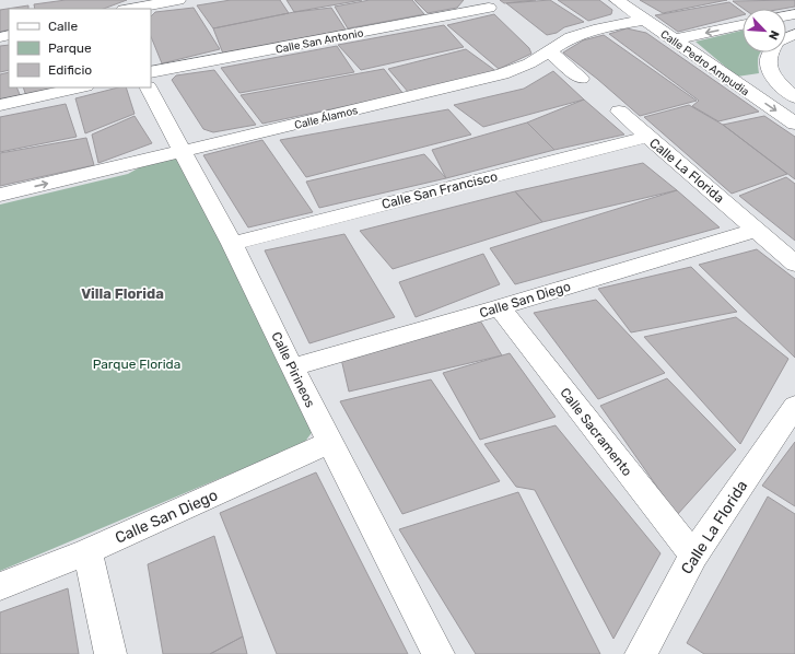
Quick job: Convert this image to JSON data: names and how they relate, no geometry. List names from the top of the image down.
{
  "streets": {
    "street": [
      "Calle San Antonio",
      "Calle Pedro Ampudia",
      "Calle Álamos",
      "Calle La Florida",
      "Calle San Francisco",
      "Calle San Diego",
      "Calle Pirineos",
      "Calle Sacramento"
    ]
  },
  "crossings": [
    ["Calle Pedro Ampudia", "Calle Álamos"],
    ["Calle Álamos", "Calle Pirineos"],
    ["Calle La Florida", "Calle San Francisco"],
    ["Calle La Florida", "Calle San Diego"],
    ["Calle La Florida", "Calle Sacramento"],
    ["Calle San Francisco", "Calle Pirineos"],
    ["Calle San Diego", "Calle Pirineos"],
    ["Calle San Diego", "Calle Sacramento"]
  ],
  "districts": ["Villa Florida"],
  "parks": ["Parque Florida"],
  "legend": ["Calle", "Parque", "Edificio"],
  "north": "bottom right"
}
